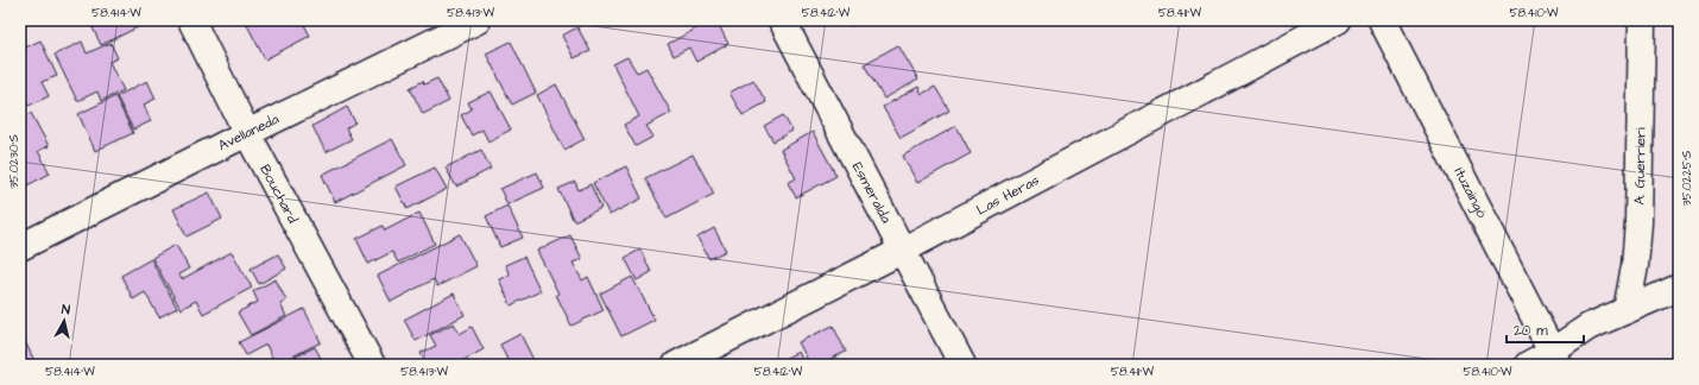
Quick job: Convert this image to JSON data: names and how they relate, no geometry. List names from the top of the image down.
{
  "streets": {
    "street": [
      "Avellaneda",
      "A. Guerrieri",
      "Esmeralda",
      "Ituzaingó",
      "Bouchard",
      "Las Heras"
    ]
  },
  "crossings": [
    ["Avellaneda", "Bouchard"],
    ["Esmeralda", "Las Heras"]
  ],
  "scale_bar": "20 m",
  "north": "top",
  "coordinates": [
    "58.414°W",
    "58.413°W",
    "58.412°W",
    "58.411°W",
    "58.410°W",
    "35.0230°S",
    "35.0225°S"
  ]
}
